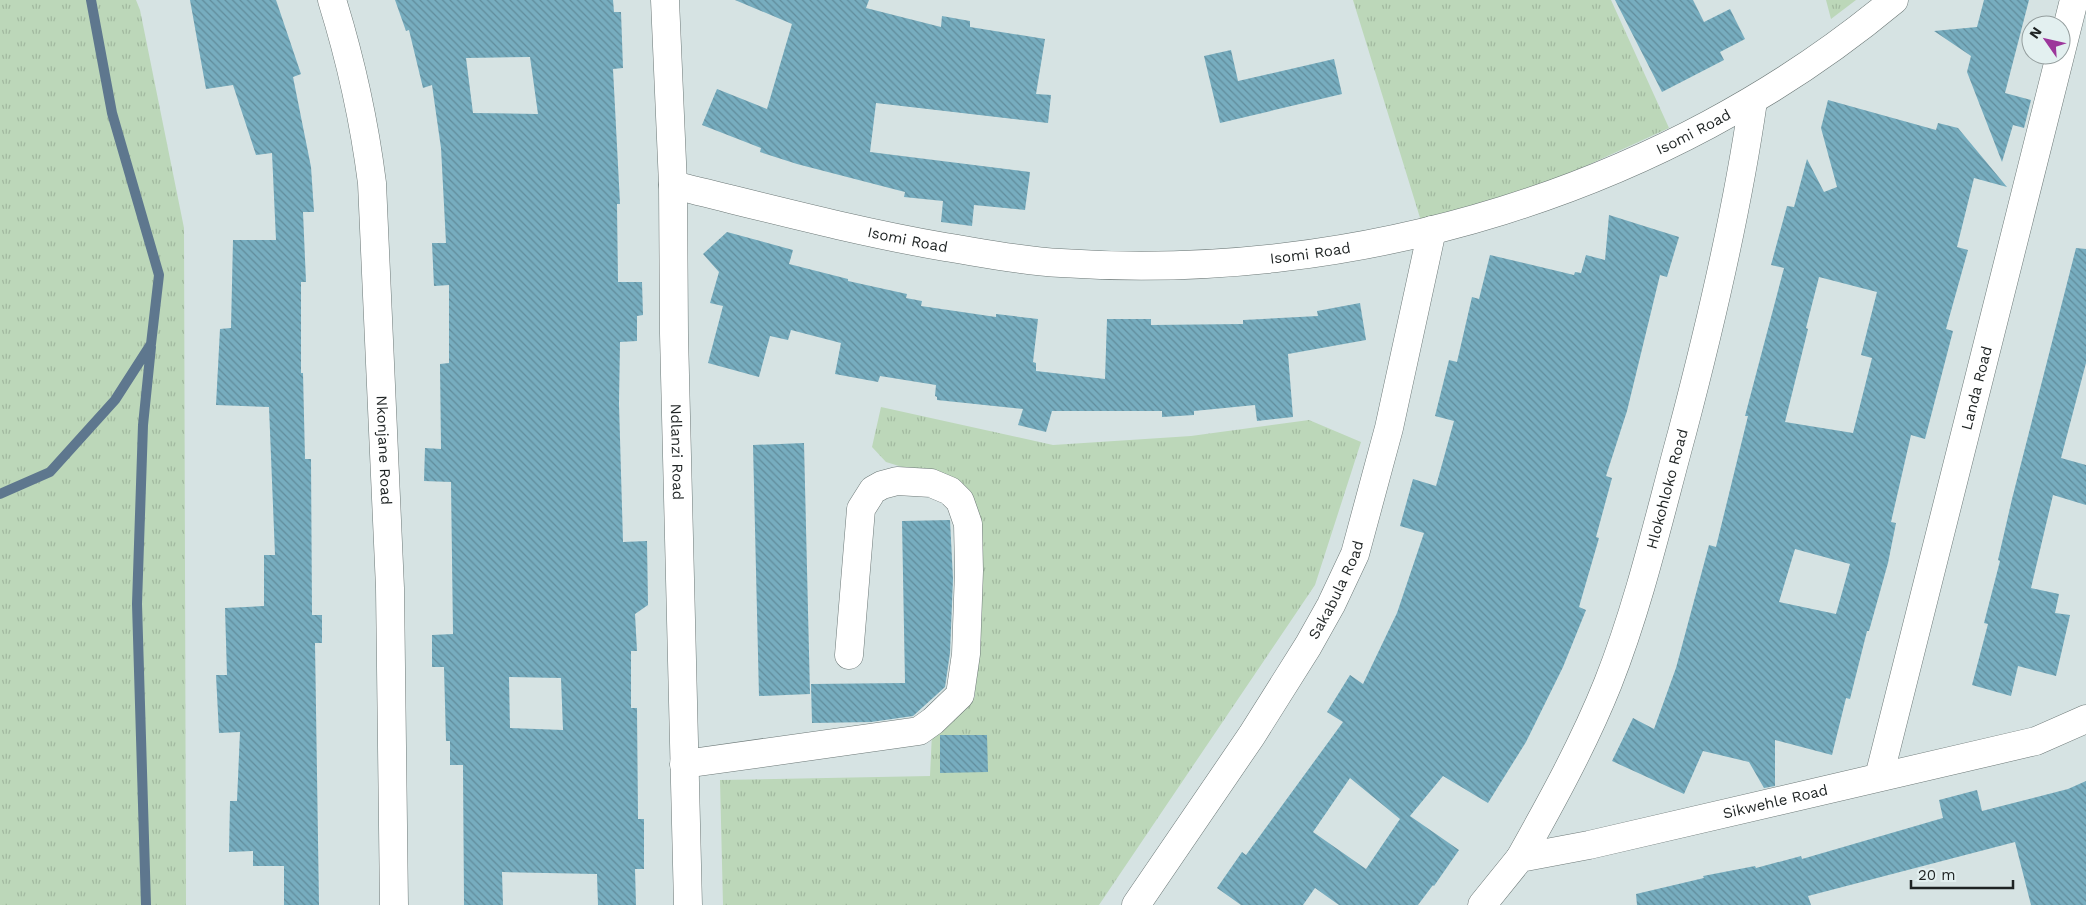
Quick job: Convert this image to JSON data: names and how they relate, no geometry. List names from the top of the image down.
{
  "streets": {
    "street": [
      "Isomi Road",
      "Landa Road",
      "Nkonjane Road",
      "Ndlanzi Road",
      "Hlokohloko Road",
      "Sakabula Road",
      "Sikwehle Road"
    ]
  },
  "crossings": [
    ["Isomi Road", "Ndlanzi Road"],
    ["Isomi Road", "Hlokohloko Road"],
    ["Isomi Road", "Sakabula Road"],
    ["Landa Road", "Sikwehle Road"],
    ["Hlokohloko Road", "Sikwehle Road"]
  ],
  "scale_bar": "20 m",
  "north": "top left"
}
